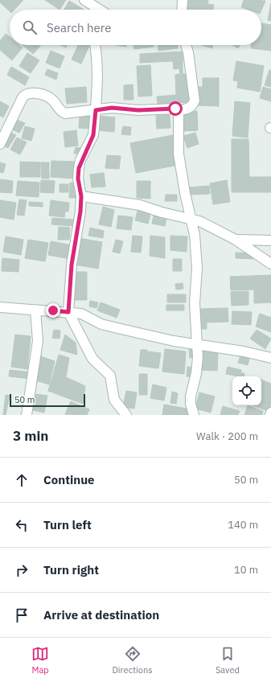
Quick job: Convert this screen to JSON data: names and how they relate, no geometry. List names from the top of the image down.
{
  "scale_bar": "50 m",
  "page": {
    "search": "Search here",
    "scale": "50 m",
    "heading": ["3 min", "Walk · 200 m"],
    "list": [
      ["Continue", "50 m"],
      ["Turn left", "140 m"],
      ["Turn right", "10 m"],
      "Arrive at destination"
    ],
    "nav": ["Map", "Directions", "Saved"]
  }
}
